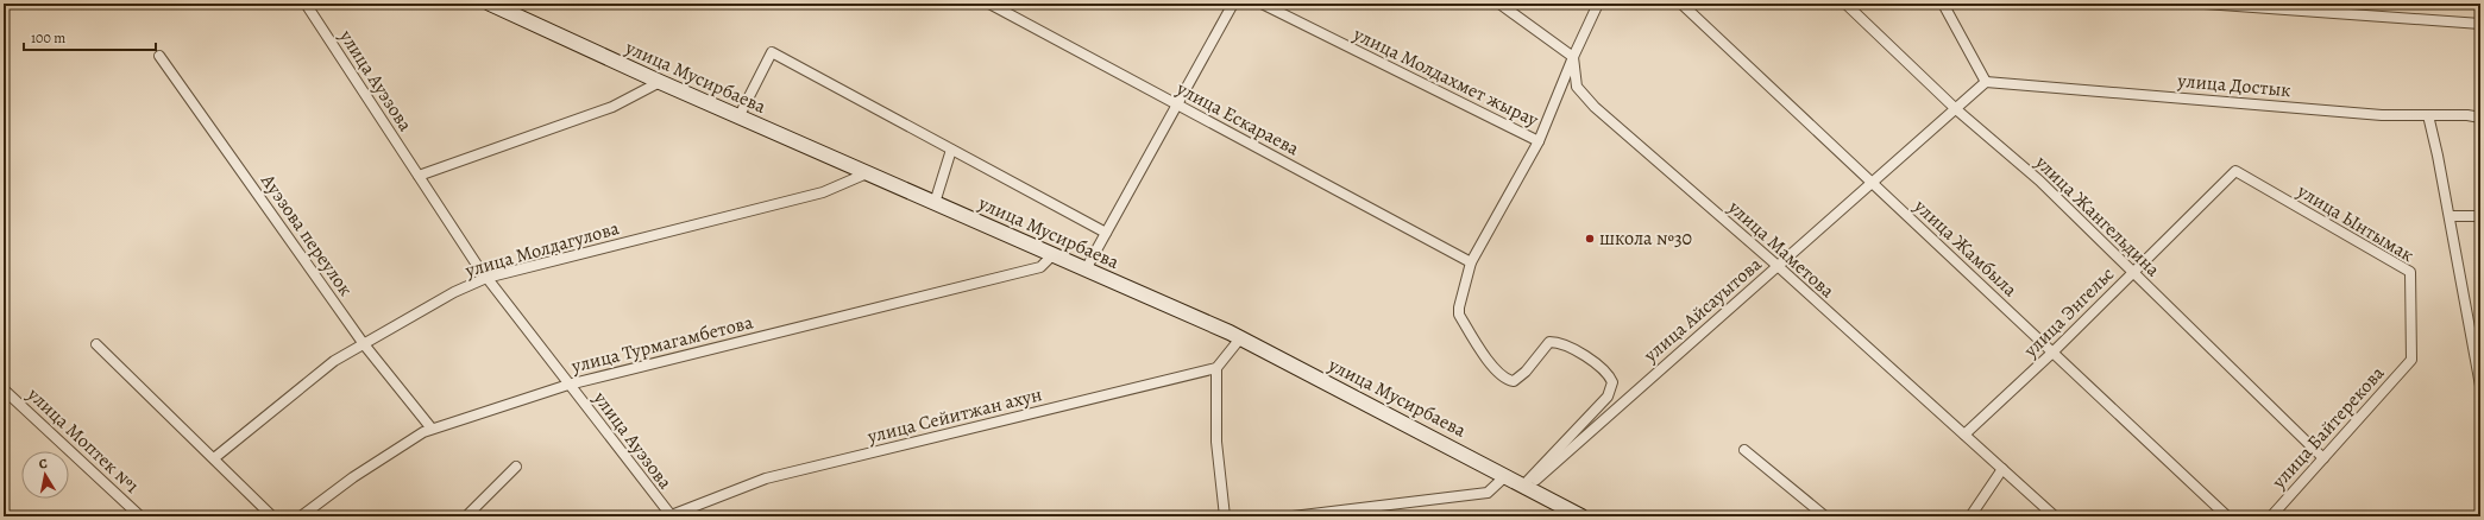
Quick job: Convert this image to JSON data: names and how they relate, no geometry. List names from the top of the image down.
{
  "streets": {
    "street": [
      "улица Мусирбаева",
      "улица Молдахмет жырау",
      "улица Ауэзова",
      "улица Достык",
      "улица Ескараева",
      "улица Жангельдина",
      "улица Ынтымак",
      "Ауэзова переулок",
      "улица Жамбыла",
      "улица Молдагулова",
      "улица Маметова",
      "улица Айсауытова",
      "улица Энгельс",
      "улица Турмагамбетова",
      "улица Сейитжан ахун",
      "улица Байтерекова",
      "улица Моптек №1"
    ]
  },
  "crossings": [
    ["улица Мусирбаева", "улица Молдагулова"],
    ["улица Мусирбаева", "улица Айсауытова"],
    ["улица Мусирбаева", "улица Турмагамбетова"],
    ["улица Ауэзова", "улица Молдагулова"],
    ["улица Ауэзова", "улица Турмагамбетова"],
    ["улица Ауэзова", "улица Сейитжан ахун"],
    ["улица Достык", "улица Айсауытова"],
    ["улица Жангельдина", "улица Айсауытова"],
    ["улица Жангельдина", "улица Энгельс"],
    ["улица Жангельдина", "улица Байтерекова"],
    ["улица Ынтымак", "улица Энгельс"],
    ["улица Ынтымак", "улица Байтерекова"],
    ["Ауэзова переулок", "улица Молдагулова"],
    ["Ауэзова переулок", "улица Турмагамбетова"],
    ["улица Жамбыла", "улица Айсауытова"],
    ["улица Жамбыла", "улица Энгельс"],
    ["улица Маметова", "улица Айсауытова"],
    ["улица Маметова", "улица Энгельс"]
  ],
  "places": ["школа №30"],
  "scale_bar": "100 m",
  "north": "top"
}
